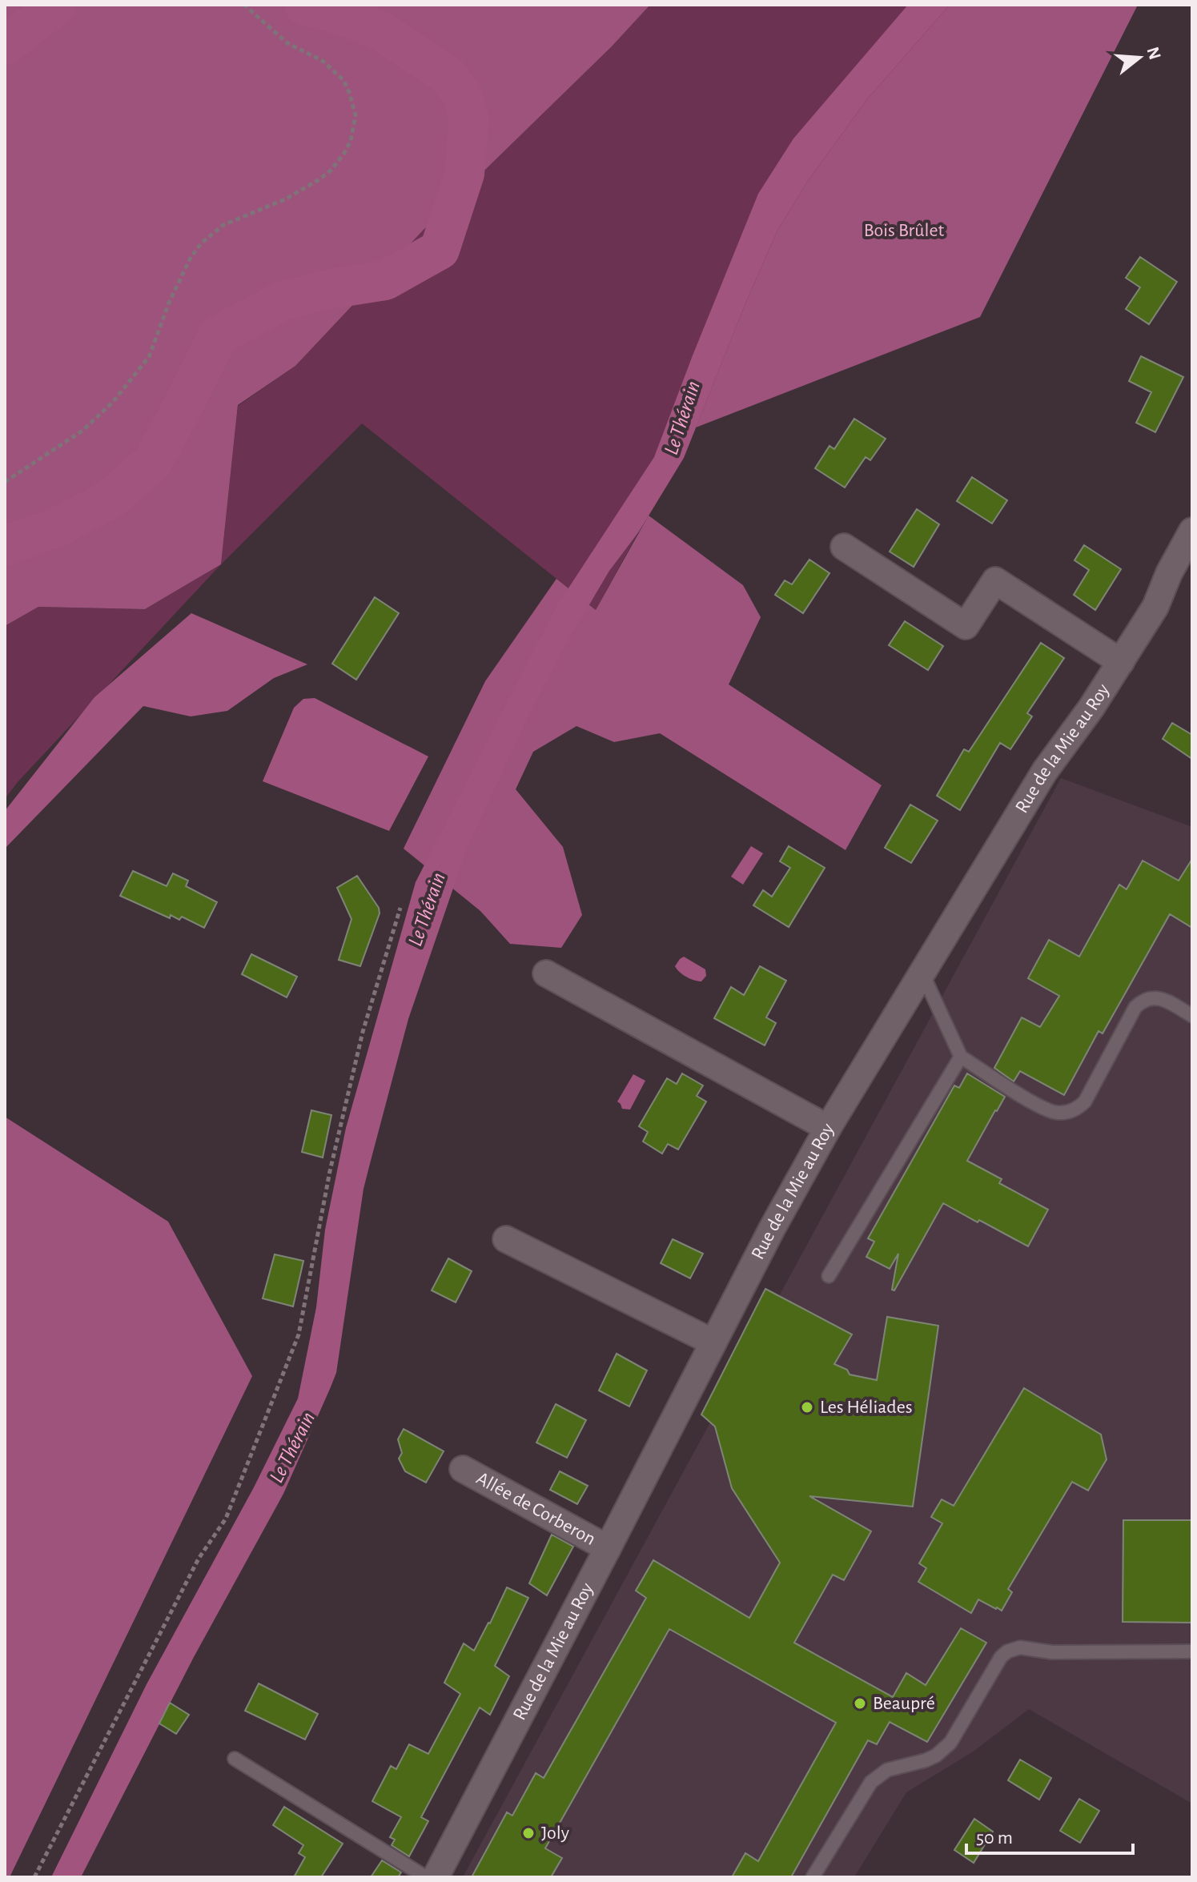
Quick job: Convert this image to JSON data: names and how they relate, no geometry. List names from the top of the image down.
{
  "streets": {
    "street": ["Rue de la Mie au Roy", "Allée de Corberon"]
  },
  "crossings": [
    ["Rue de la Mie au Roy", "Allée de Corberon"]
  ],
  "water": ["Le Thérain"],
  "parks": ["Bois Brûlet"],
  "places": ["Les Héliades", "Beaupré", "Joly"],
  "scale_bar": "50 m",
  "north": "right"
}
